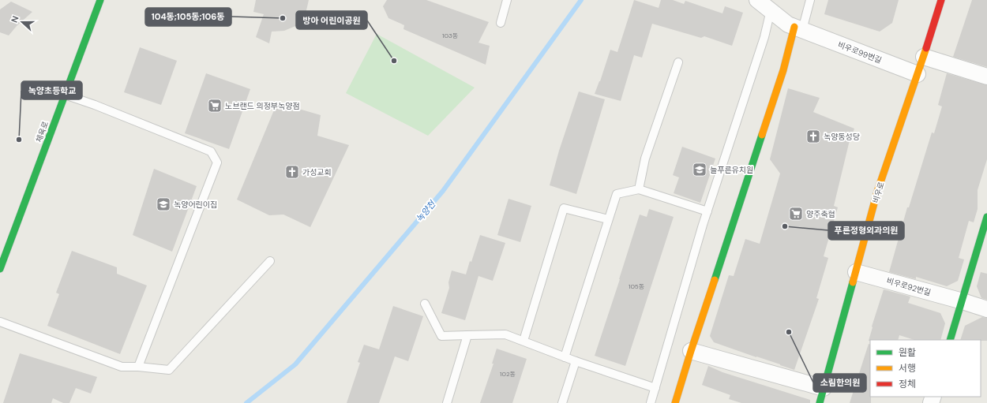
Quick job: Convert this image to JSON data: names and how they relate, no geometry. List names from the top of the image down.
{
  "streets": {
    "street": [
      "비우로99번길",
      "체육로",
      "비우로",
      "비우로92번길"
    ]
  },
  "crossings": [
    ["비우로99번길", "비우로"],
    ["비우로", "비우로92번길"]
  ],
  "water": ["녹양천"],
  "places": {
    "other": [
      "104동;105동;106동",
      "방아 어린이공원",
      "녹양초등학교",
      "푸른정형외과의원",
      "소림한의원"
    ],
    "supermarket": ["노브랜드 의정부녹양점", "양주축협"],
    "church": ["녹양동성당", "가성교회"],
    "school or university": ["늘푸른유치원", "녹양어린이집"]
  },
  "house_numbers": ["103동", "105동", "102동"],
  "legend": ["원활", "서행", "정체"],
  "north": "left"
}
